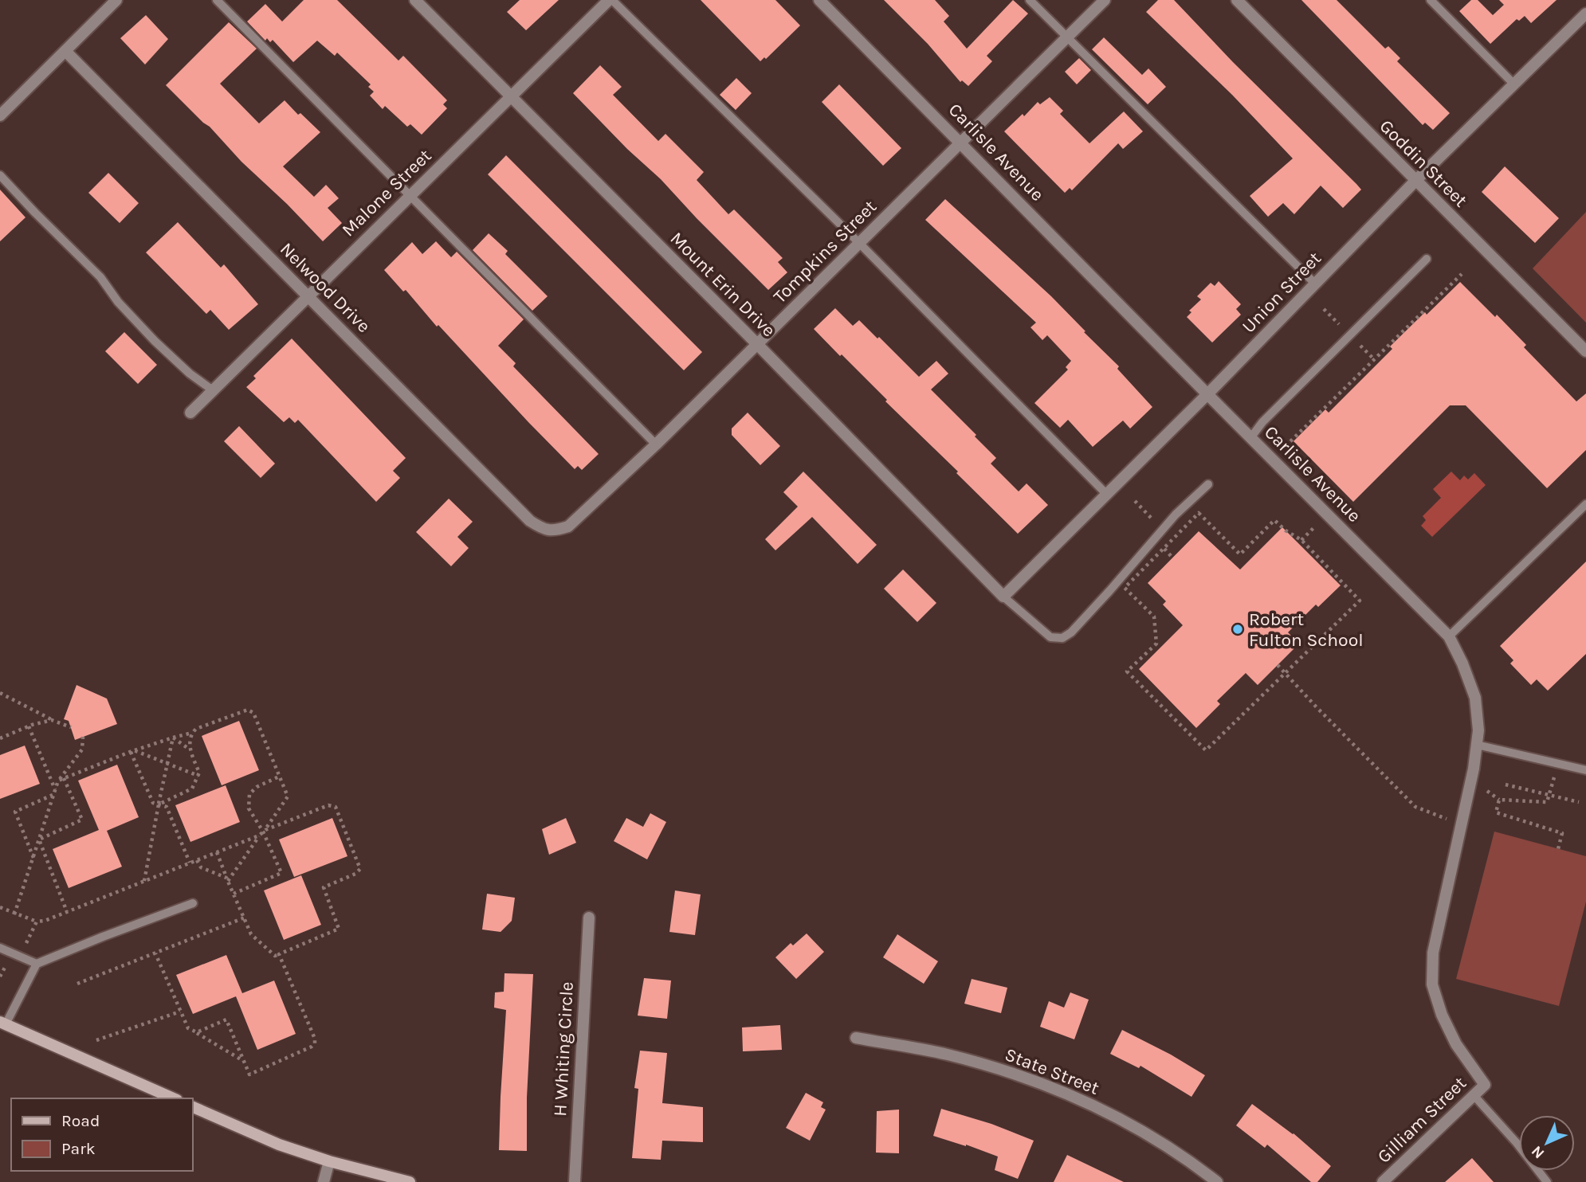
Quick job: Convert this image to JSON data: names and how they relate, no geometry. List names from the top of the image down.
{
  "streets": {
    "street": [
      "Carlisle Avenue",
      "Goddin Street",
      "Malone Street",
      "Tompkins Street",
      "Mount Erin Drive",
      "Nelwood Drive",
      "Union Street",
      "H Whiting Circle",
      "State Street",
      "Gilliam Street"
    ]
  },
  "crossings": [
    ["Carlisle Avenue", "Tompkins Street"],
    ["Carlisle Avenue", "Union Street"],
    ["Carlisle Avenue", "Gilliam Street"],
    ["Goddin Street", "Union Street"],
    ["Malone Street", "Mount Erin Drive"],
    ["Malone Street", "Nelwood Drive"],
    ["Tompkins Street", "Mount Erin Drive"],
    ["Tompkins Street", "Nelwood Drive"],
    ["Mount Erin Drive", "Union Street"]
  ],
  "places": ["Robert Fulton School"],
  "legend": ["Road", "Park"],
  "north": "bottom left"
}
